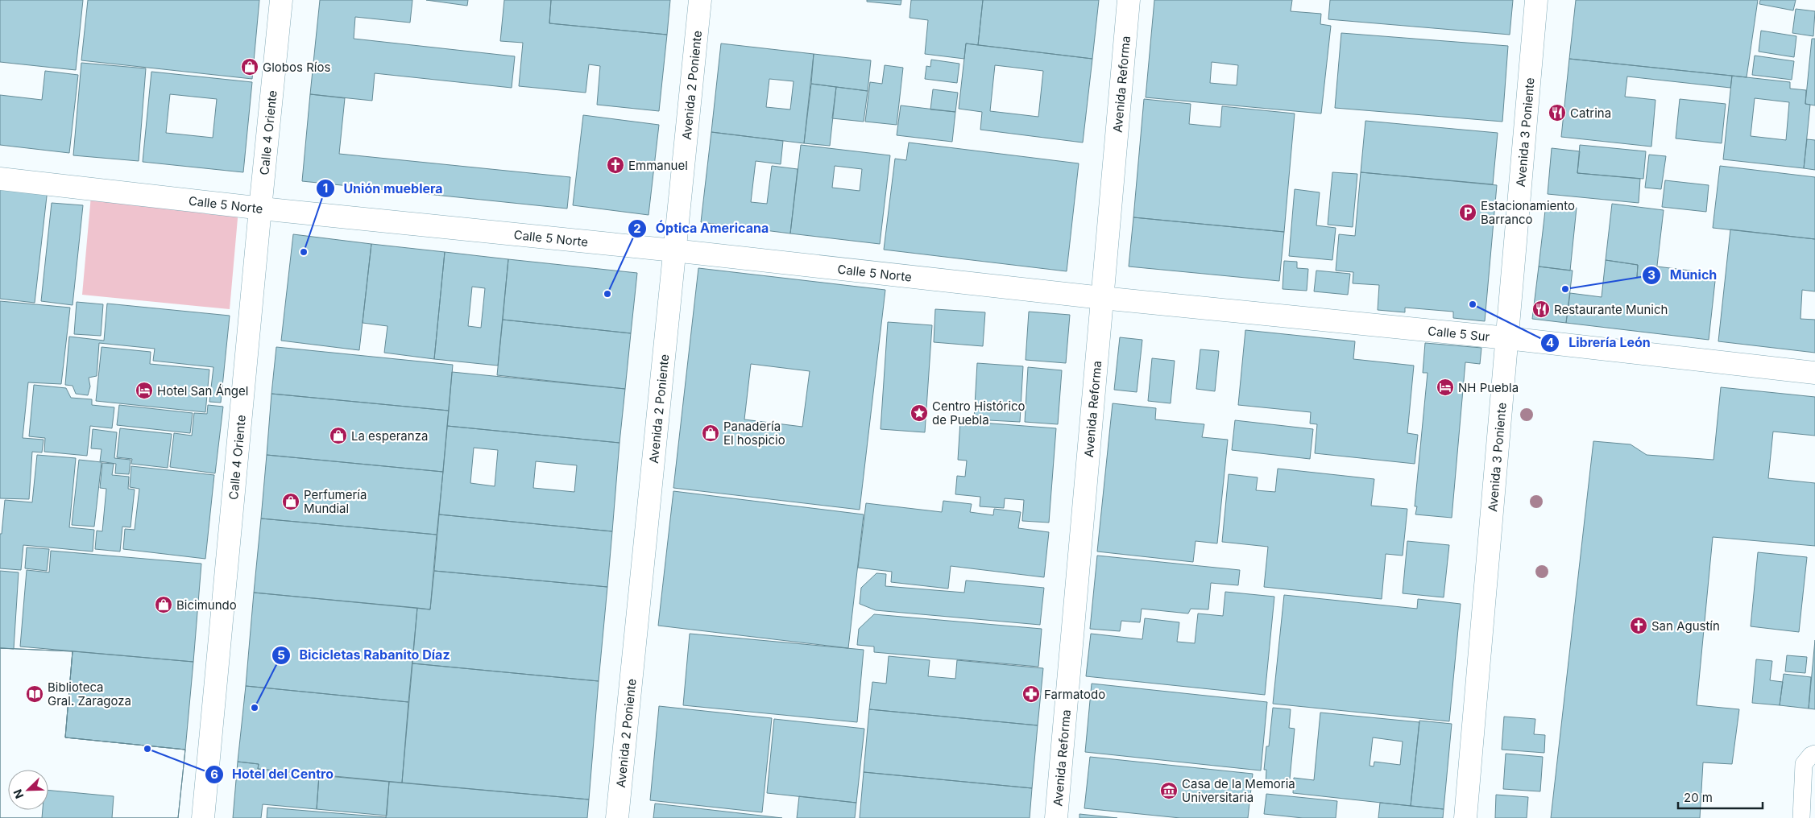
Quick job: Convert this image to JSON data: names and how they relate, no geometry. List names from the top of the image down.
{
  "streets": {
    "street": [
      "Avenida 2 Poniente",
      "Avenida Reforma",
      "Calle 4 Oriente",
      "Avenida 3 Poniente",
      "Calle 5 Norte",
      "Calle 5 Sur"
    ]
  },
  "crossings": [
    ["Avenida 2 Poniente", "Calle 5 Norte"],
    ["Avenida Reforma", "Calle 5 Norte"],
    ["Avenida Reforma", "Calle 5 Sur"],
    ["Calle 4 Oriente", "Calle 5 Norte"],
    ["Avenida 3 Poniente", "Calle 5 Sur"],
    ["Calle 5 Norte", "Calle 5 Sur"]
  ],
  "places": {
    "shop": [
      "Globos Ríos",
      "Panadería El hospicio",
      "La esperanza",
      "Perfumería Mundial",
      "Bicimundo"
    ],
    "restaurant": ["Catrina", "Restaurante Munich"],
    "church": ["Emmanuel", "San Agustín"],
    "parking": ["Estacionamiento Barranco"],
    "other": [
      "Unión mueblera",
      "Munich",
      "Óptica Americana",
      "Librería León",
      "Bicicletas Rabanito Díaz",
      "Hotel del Centro"
    ],
    "hotel": ["NH Puebla", "Hotel San Ángel"],
    "place": ["Centro Histórico de Puebla"],
    "library": ["Biblioteca Gral. Zaragoza"],
    "pharmacy": ["Farmatodo"],
    "museum": ["Casa de la Memoria Universitaria"]
  },
  "scale_bar": "20 m",
  "north": "bottom left"
}
